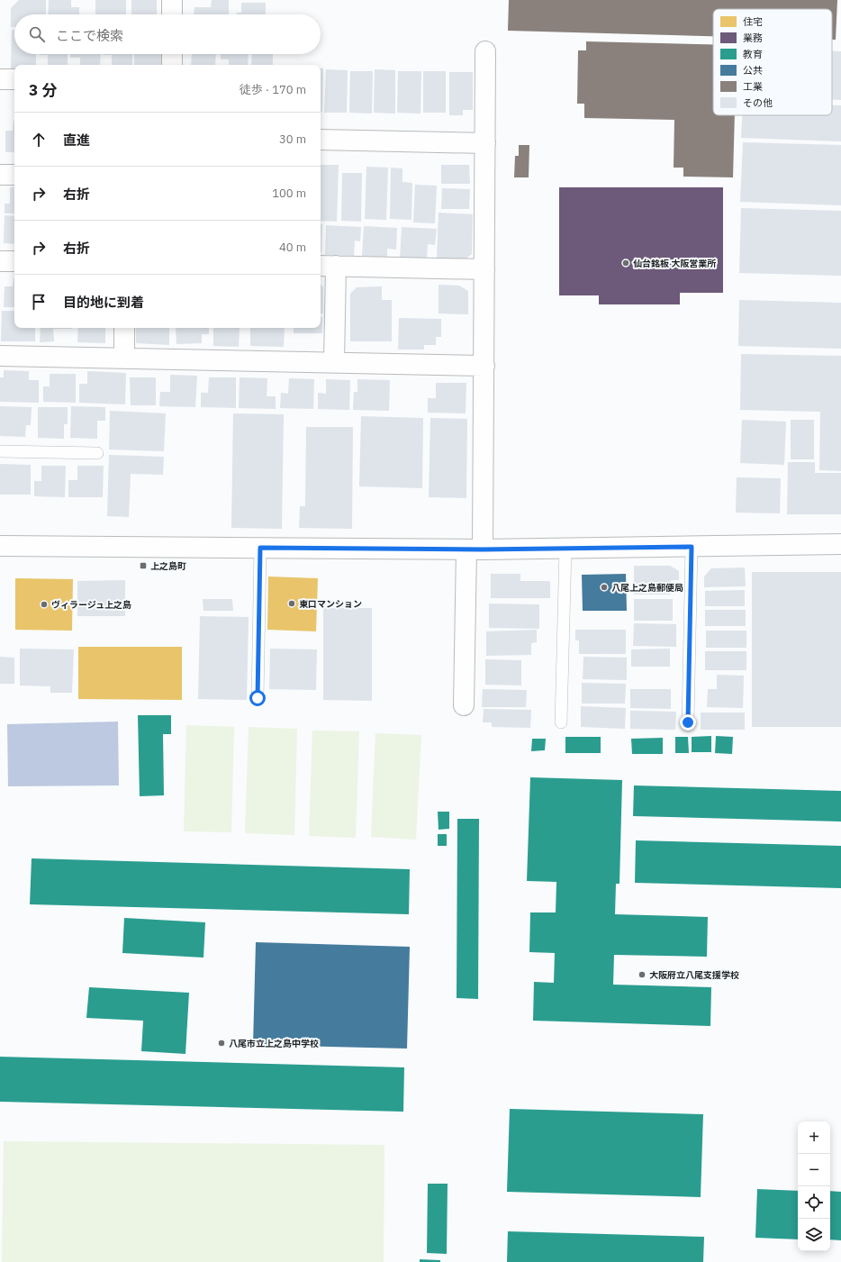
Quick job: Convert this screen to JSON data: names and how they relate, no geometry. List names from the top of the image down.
{
  "places": {
    "other": [
      "仙台銘板 大阪営業所",
      "八尾上之島郵便局",
      "東口マンション",
      "ヴィラージュ上之島",
      "大阪府立八尾支援学校",
      "八尾市立上之島中学校"
    ],
    "transit": ["上之島町"]
  },
  "legend": [
    "住宅",
    "業務",
    "教育",
    "公共",
    "工業",
    "その他"
  ],
  "page": {
    "search": "ここで検索",
    "heading": ["3 分", "徒歩 · 170 m"],
    "list": [
      ["直進", "30 m"],
      ["右折", "100 m"],
      ["右折", "40 m"],
      "目的地に到着"
    ],
    "map_buttons": ["+", "−"]
  }
}
